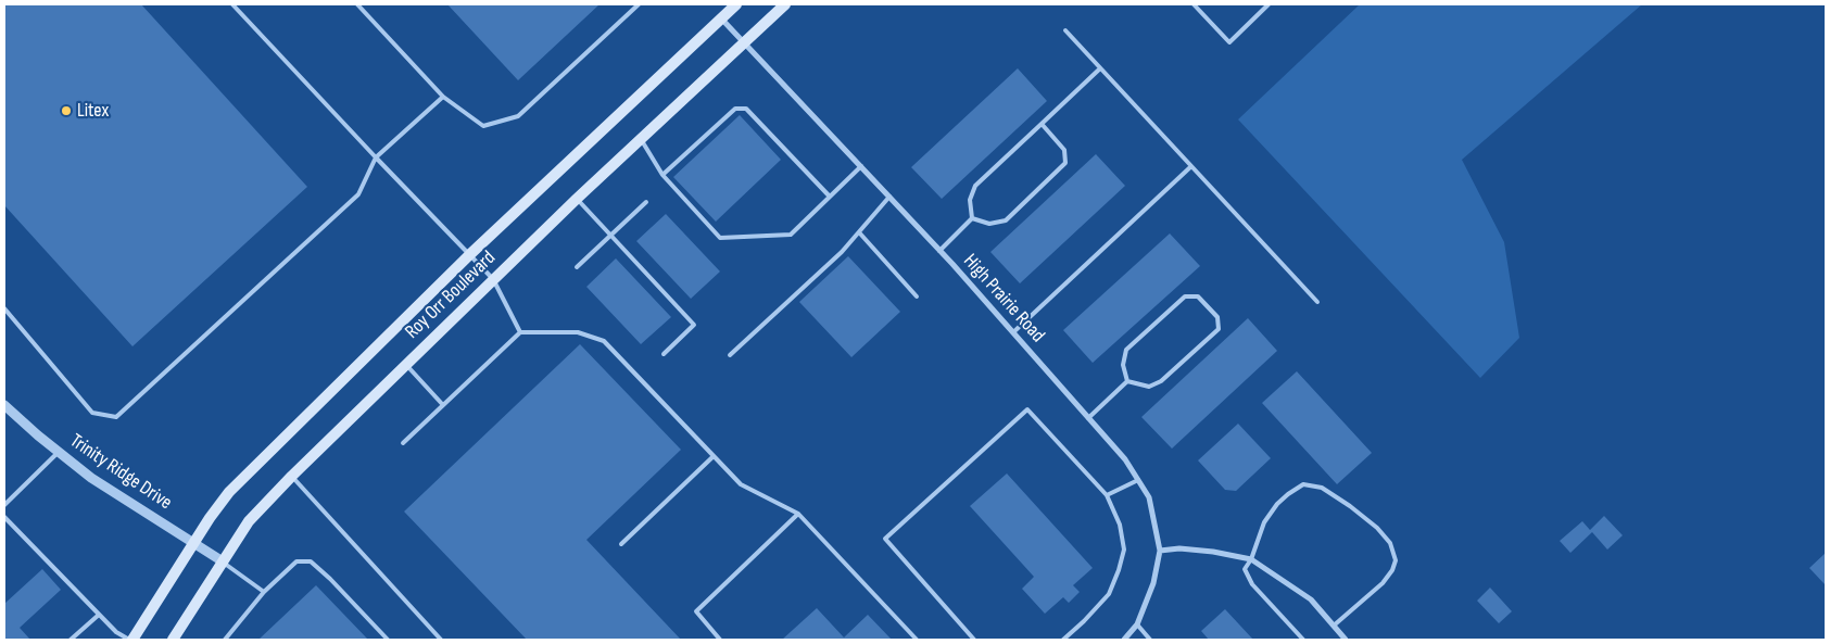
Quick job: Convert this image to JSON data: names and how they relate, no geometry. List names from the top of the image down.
{
  "streets": {
    "main road": ["Roy Orr Boulevard"],
    "street": ["High Prairie Road", "Trinity Ridge Drive"]
  },
  "crossings": [
    ["Roy Orr Boulevard", "High Prairie Road"],
    ["Roy Orr Boulevard", "Trinity Ridge Drive"]
  ],
  "places": ["Litex"]
}
